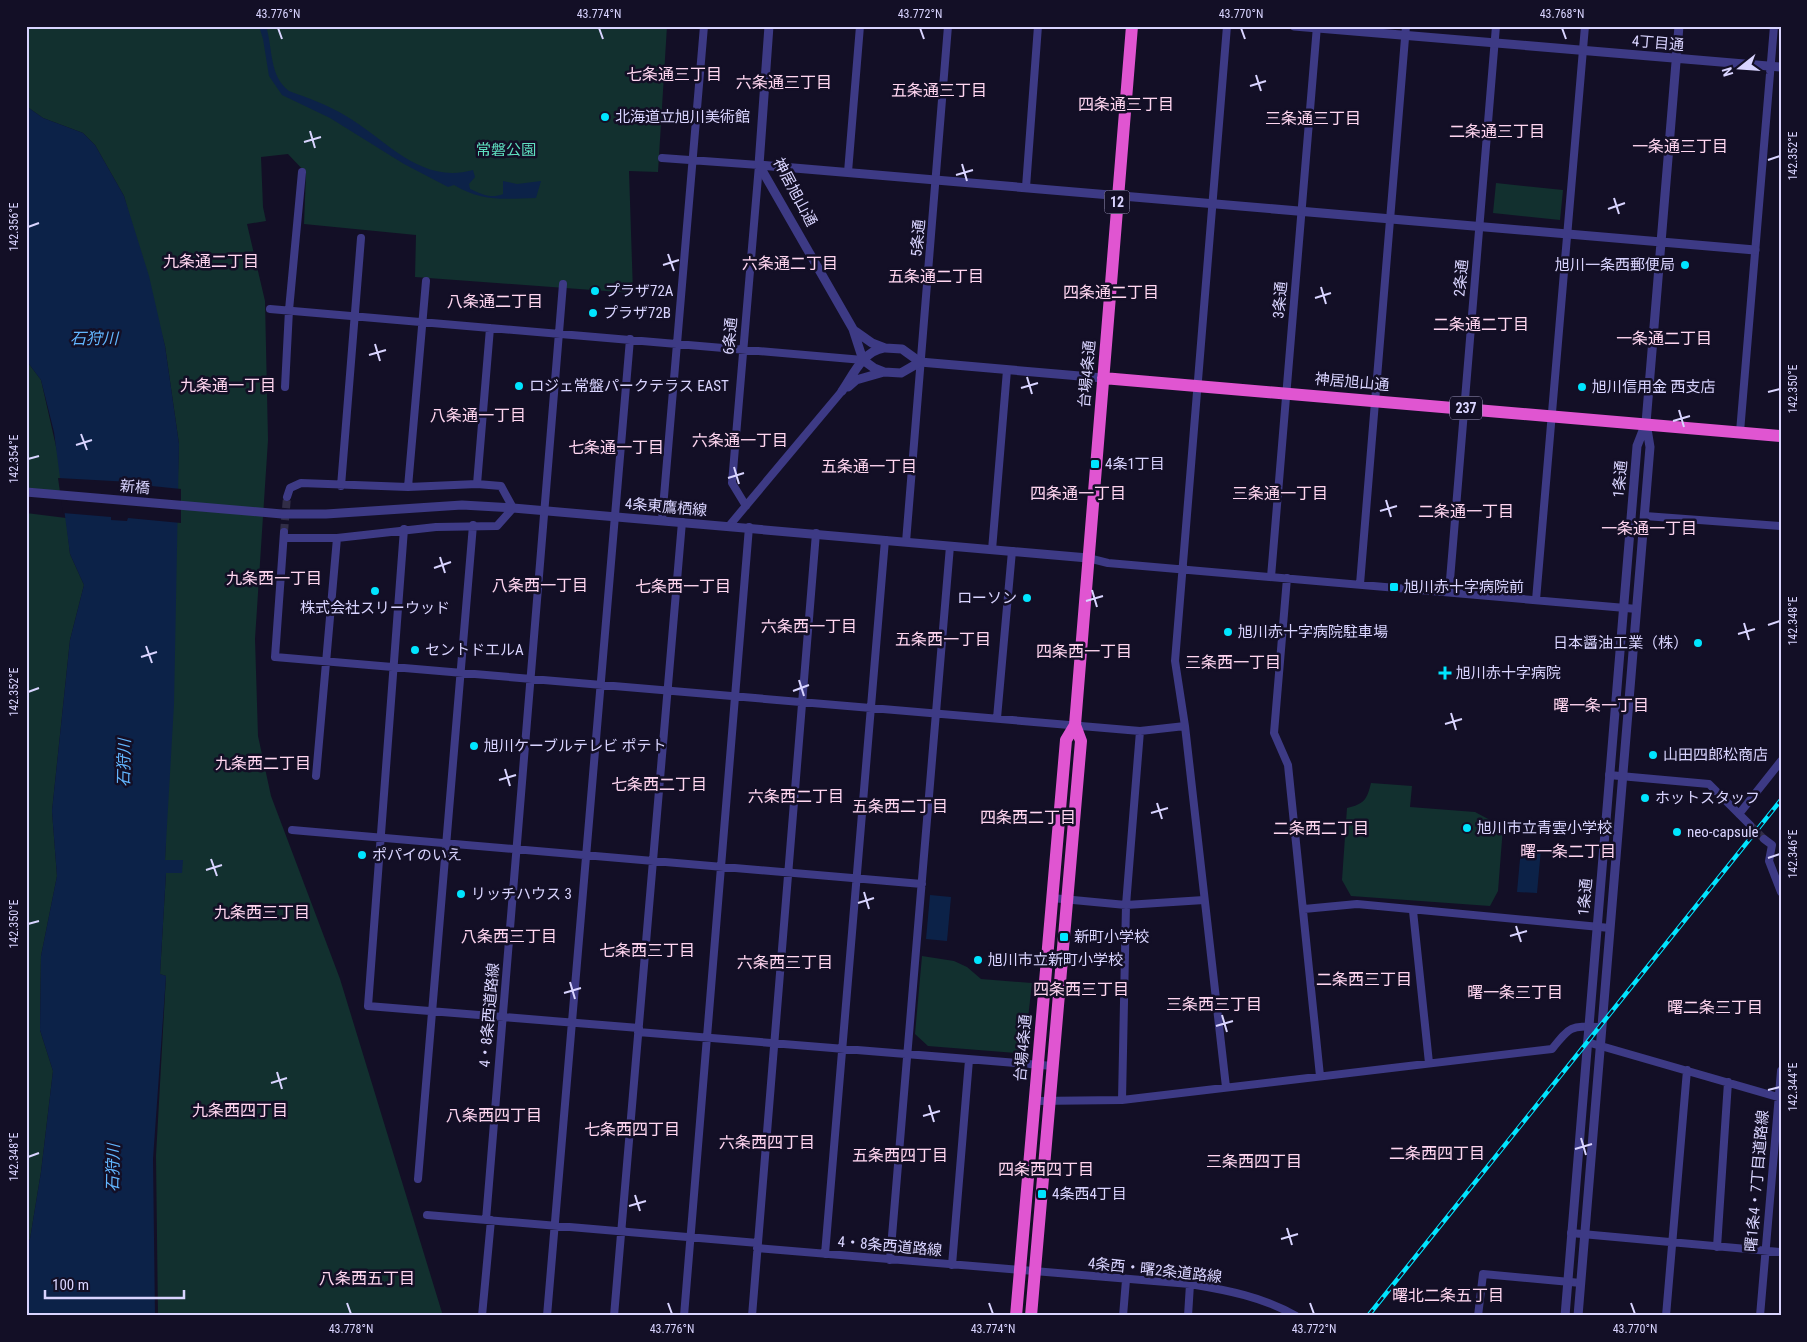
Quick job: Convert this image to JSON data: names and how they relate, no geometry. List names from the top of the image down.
{
  "streets": {
    "highway": [
      "神居旭山通",
      "12",
      "台場4条通",
      "237"
    ],
    "street": [
      "4丁目通",
      "5条通",
      "2条通",
      "3条通",
      "6条通",
      "1条通",
      "新橋",
      "4条東鷹栖線",
      "4・8条西道路線",
      "曙1条4・7丁目道路線",
      "4条西・曙2条道路線"
    ]
  },
  "crossings": [
    ["4丁目通", "2条通"],
    ["4丁目通", "3条通"],
    ["4丁目通", "1条通"],
    ["神居旭山通", "5条通"],
    ["神居旭山通", "2条通"],
    ["神居旭山通", "3条通"],
    ["神居旭山通", "6条通"],
    ["神居旭山通", "台場4条通"],
    ["神居旭山通", "1条通"],
    ["5条通", "4条東鷹栖線"],
    ["台場4条通", "4条東鷹栖線"],
    ["台場4条通", "4・8条西道路線"],
    ["台場4条通", "4条西・曙2条道路線"],
    ["1条通", "曙1条4・7丁目道路線"],
    ["新橋", "4条東鷹栖線"],
    ["4条東鷹栖線", "4・8条西道路線"],
    ["4・8条西道路線", "4条西・曙2条道路線"]
  ],
  "districts": [
    "七条通三丁目",
    "六条通三丁目",
    "五条通三丁目",
    "四条通三丁目",
    "三条通三丁目",
    "二条通三丁目",
    "一条通三丁目",
    "九条通二丁目",
    "六条通二丁目",
    "五条通二丁目",
    "四条通二丁目",
    "八条通二丁目",
    "二条通二丁目",
    "一条通二丁目",
    "九条通一丁目",
    "八条通一丁目",
    "六条通一丁目",
    "七条通一丁目",
    "五条通一丁目",
    "四条通一丁目",
    "三条通一丁目",
    "二条通一丁目",
    "一条通一丁目",
    "九条西一丁目",
    "八条西一丁目",
    "七条西一丁目",
    "六条西一丁目",
    "五条西一丁目",
    "四条西一丁目",
    "三条西一丁目",
    "曙一条一丁目",
    "九条西二丁目",
    "七条西二丁目",
    "六条西二丁目",
    "五条西二丁目",
    "四条西二丁目",
    "二条西二丁目",
    "曙一条二丁目",
    "九条西三丁目",
    "八条西三丁目",
    "七条西三丁目",
    "六条西三丁目",
    "二条西三丁目",
    "四条西三丁目",
    "曙一条三丁目",
    "三条西三丁目",
    "曙二条三丁目",
    "九条西四丁目",
    "八条西四丁目",
    "七条西四丁目",
    "六条西四丁目",
    "二条西四丁目",
    "五条西四丁目",
    "三条西四丁目",
    "四条西四丁目",
    "八条西五丁目",
    "曙北二条五丁目"
  ],
  "water": ["石狩川"],
  "parks": ["常磐公園"],
  "places": {
    "other": [
      "北海道立旭川美術館",
      "旭川一条西郵便局",
      "プラザ72A",
      "プラザ72B",
      "ロジェ常盤パークテラス EAST",
      "旭川信用金 西支店",
      "株式会社スリーウッド",
      "ローソン",
      "旭川赤十字病院駐車場",
      "日本醤油工業（株）",
      "セントドエルA",
      "旭川ケーブルテレビ ポテト",
      "山田四郎松商店",
      "ホットスタッフ",
      "旭川市立青雲小学校",
      "neo‐capsule",
      "ポパイのいえ",
      "リッチハウス 3",
      "旭川市立新町小学校"
    ],
    "transit": [
      "4条1丁目",
      "旭川赤十字病院前",
      "新町小学校",
      "4条西4丁目"
    ],
    "health": ["旭川赤十字病院"]
  },
  "scale_bar": "100 m",
  "north": "left",
  "coordinates": [
    "43.776°N",
    "43.774°N",
    "43.772°N",
    "43.770°N",
    "43.768°N",
    "142.352°E",
    "142.356°E",
    "142.350°E",
    "142.354°E",
    "142.348°E",
    "142.346°E",
    "142.344°E",
    "43.778°N"
  ]
}
